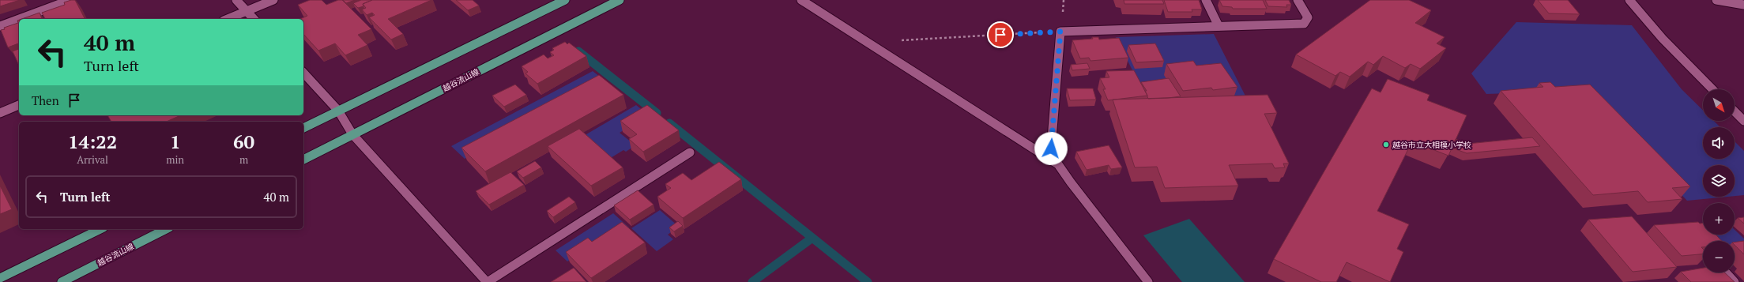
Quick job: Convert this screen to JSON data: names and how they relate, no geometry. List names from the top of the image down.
{
  "streets": {
    "main road": ["越谷流山線"]
  },
  "places": ["越谷市立大相模小学校"],
  "north": "bottom right",
  "page": {
    "turn": ["40 m", "Turn left"],
    "then": "Then",
    "map_buttons": ["+", "−"],
    "eta": [
      "14:22",
      "Arrival",
      "1",
      "min",
      "60",
      "m"
    ],
    "list": [
      {
        "name": "Turn left",
        "value": "40 m"
      }
    ]
  }
}
